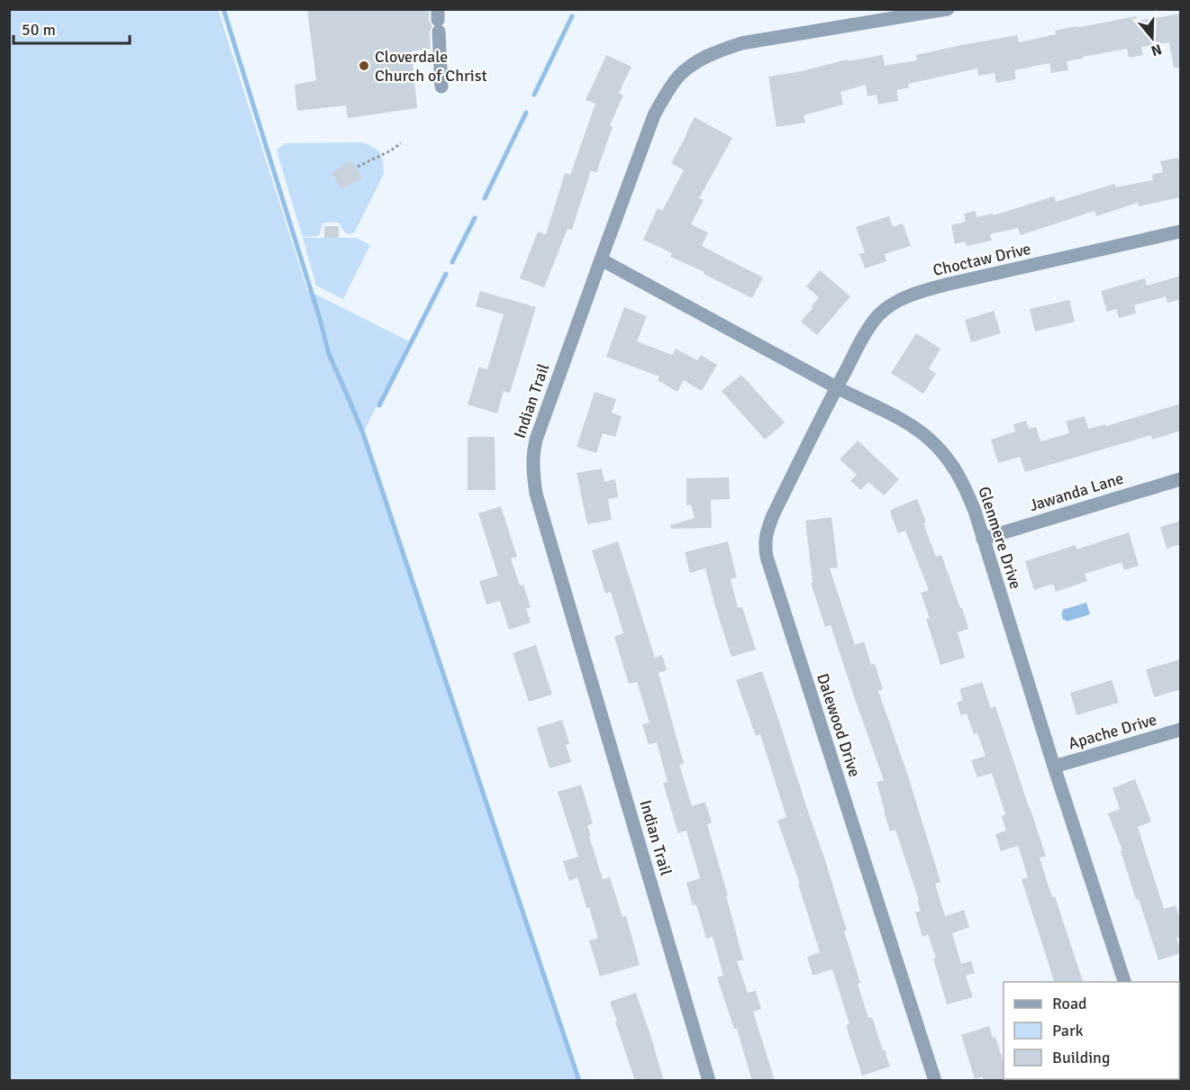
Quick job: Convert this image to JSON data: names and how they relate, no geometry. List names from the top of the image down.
{
  "streets": {
    "street": [
      "Choctaw Drive",
      "Indian Trail",
      "Jawanda Lane",
      "Glenmere Drive",
      "Dalewood Drive",
      "Apache Drive"
    ]
  },
  "crossings": [
    ["Choctaw Drive", "Glenmere Drive"],
    ["Choctaw Drive", "Dalewood Drive"],
    ["Indian Trail", "Glenmere Drive"],
    ["Jawanda Lane", "Glenmere Drive"],
    ["Glenmere Drive", "Dalewood Drive"],
    ["Glenmere Drive", "Apache Drive"]
  ],
  "places": ["Cloverdale Church of Christ"],
  "legend": ["Road", "Park", "Building"],
  "scale_bar": "50 m",
  "north": "bottom"
}
